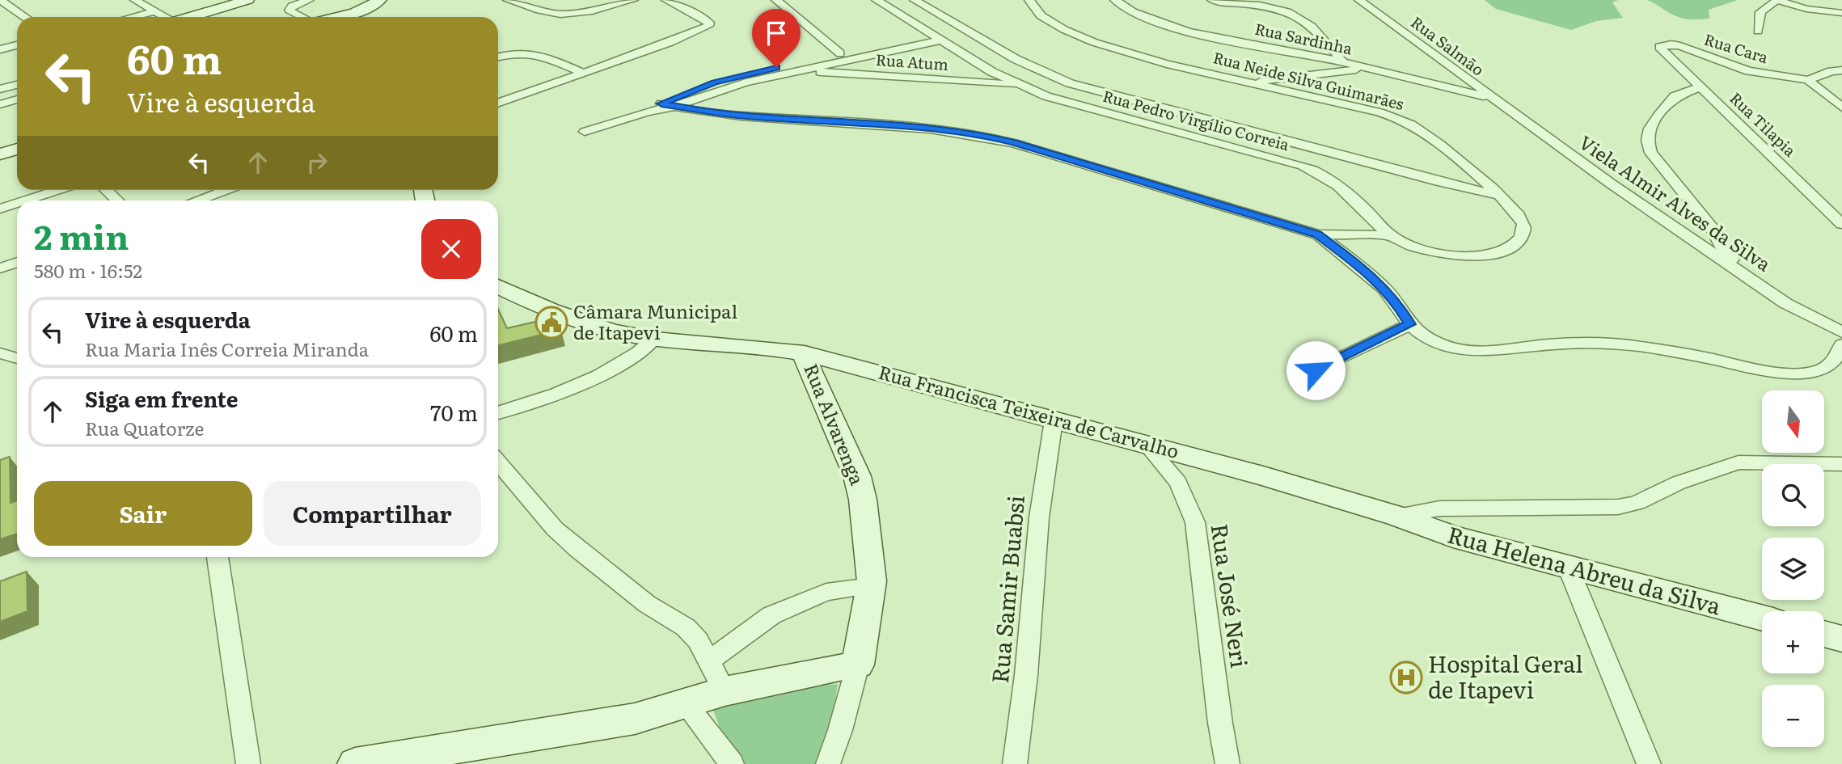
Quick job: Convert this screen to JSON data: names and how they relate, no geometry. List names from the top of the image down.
{
  "streets": {
    "street": [
      "Rua Sardinha",
      "Rua Salmão",
      "Rua Cara",
      "Rua Atum",
      "Rua Neide Silva Guimarães",
      "Rua Pedro Virgílio Correia",
      "Rua Tilapia",
      "Viela Almir Alves da Silva",
      "Rua Francisca Teixeira de Carvalho",
      "Rua Alvarenga",
      "Rua Helena Abreu da Silva",
      "Rua Samir Buabsi",
      "Rua José Neri"
    ]
  },
  "crossings": [
    ["Rua Sardinha", "Rua Salmão"],
    ["Rua Sardinha", "Viela Almir Alves da Silva"],
    ["Rua Salmão", "Viela Almir Alves da Silva"],
    ["Rua Cara", "Rua Tilapia"],
    ["Rua Atum", "Rua Pedro Virgílio Correia"],
    ["Rua Neide Silva Guimarães", "Rua Pedro Virgílio Correia"],
    ["Rua Francisca Teixeira de Carvalho", "Rua Alvarenga"],
    ["Rua Francisca Teixeira de Carvalho", "Rua Helena Abreu da Silva"],
    ["Rua Francisca Teixeira de Carvalho", "Rua Samir Buabsi"],
    ["Rua Francisca Teixeira de Carvalho", "Rua José Neri"]
  ],
  "places": {
    "public building": ["Câmara Municipal de Itapevi"],
    "hospital": ["Hospital Geral de Itapevi"]
  },
  "north": "bottom",
  "page": {
    "turn": ["60 m", "Vire à esquerda"],
    "heading": ["2 min", "580 m · 16:52"],
    "list": [
      {
        "name": "Vire à esquerda",
        "note": "Rua Maria Inês Correia Miranda",
        "value": "60 m"
      },
      {
        "name": "Siga em frente",
        "note": "Rua Quatorze",
        "value": "70 m"
      }
    ],
    "map_buttons": ["+", "−"],
    "buttons": ["Sair", "Compartilhar"]
  }
}
